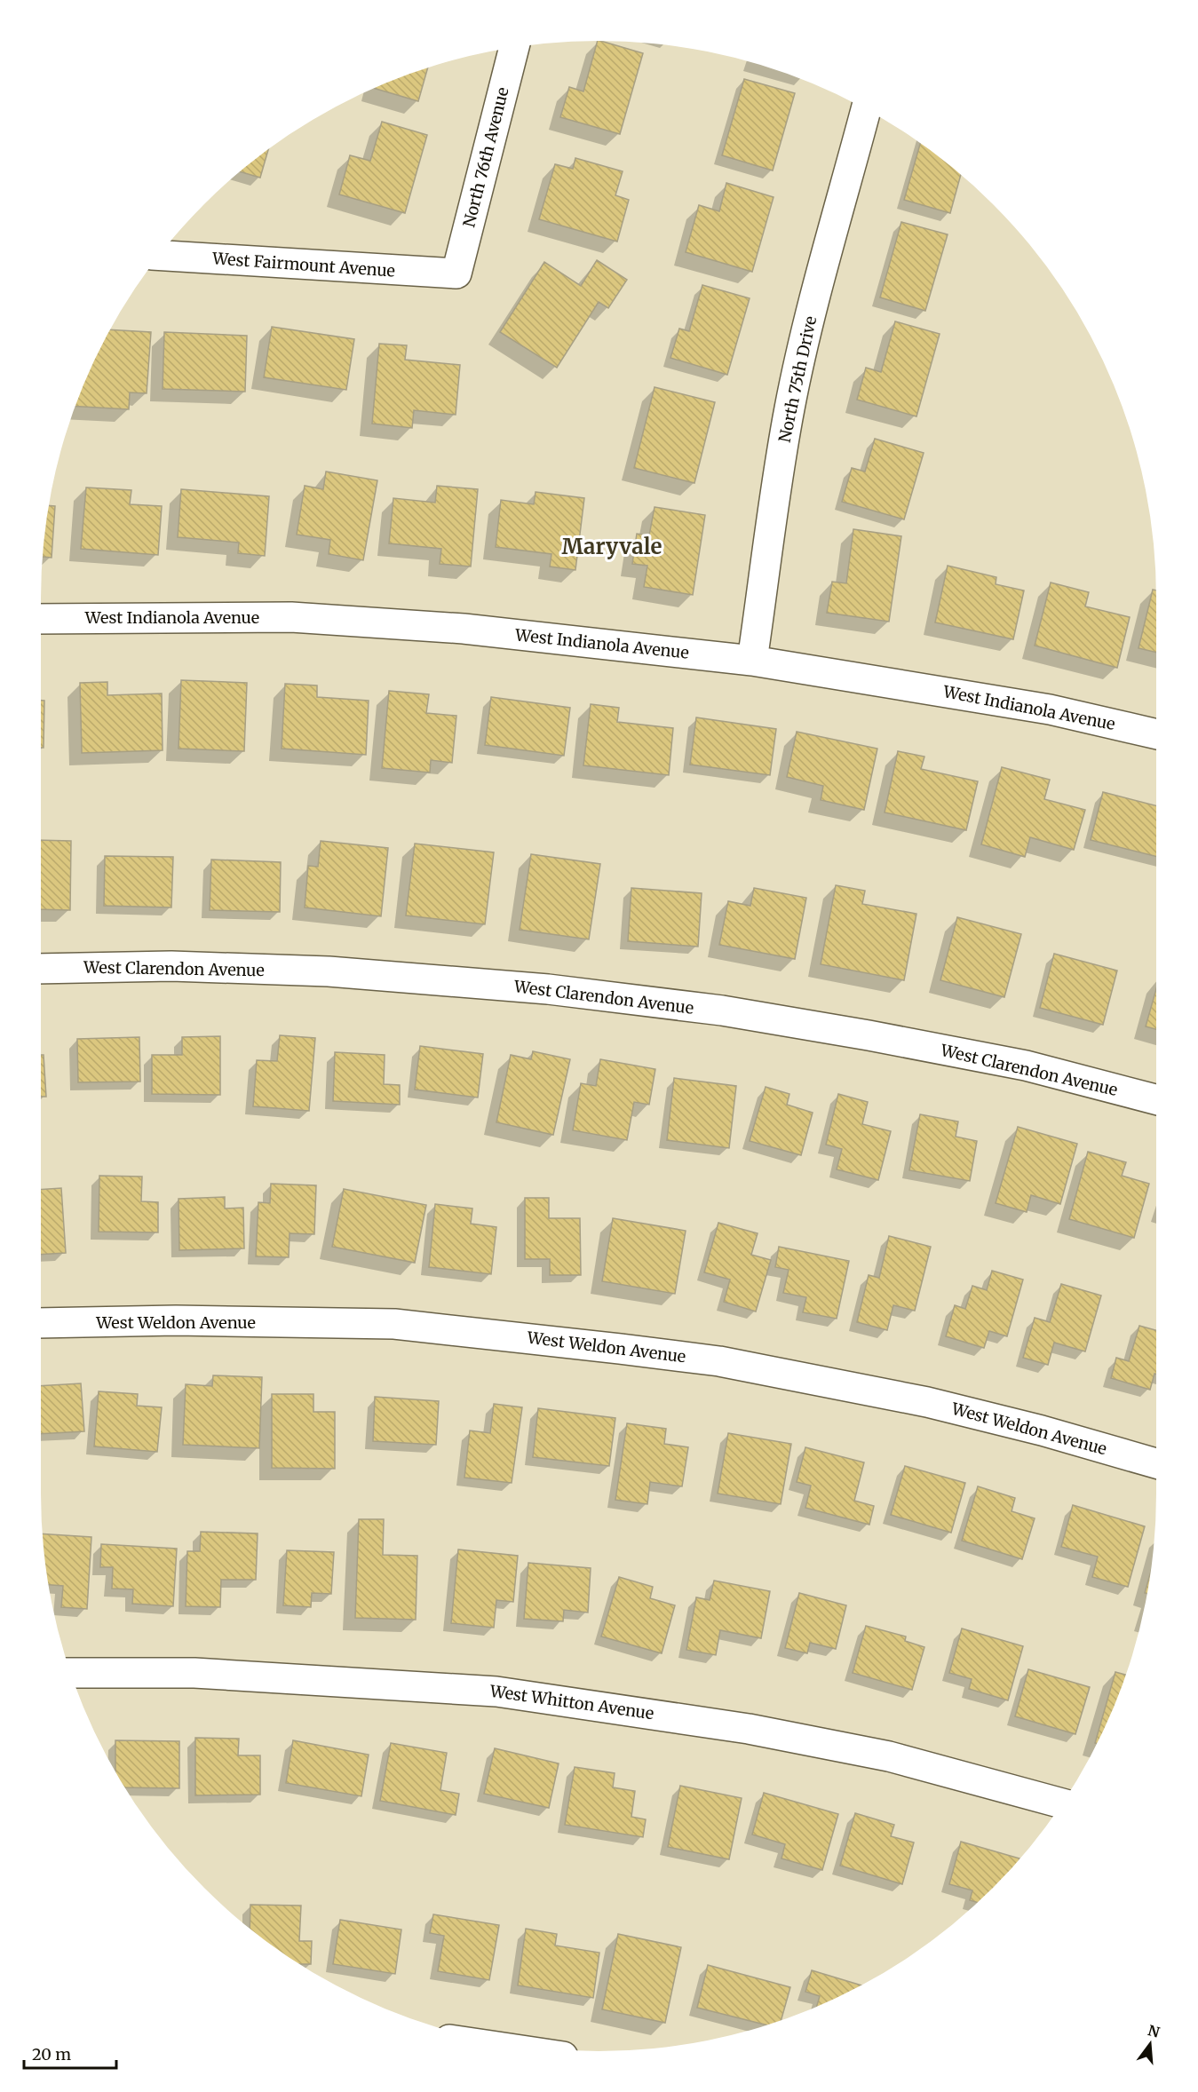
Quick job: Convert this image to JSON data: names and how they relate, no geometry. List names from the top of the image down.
{
  "streets": {
    "street": [
      "North 76th Avenue",
      "West Fairmount Avenue",
      "North 75th Drive",
      "West Indianola Avenue",
      "West Clarendon Avenue",
      "West Weldon Avenue",
      "West Whitton Avenue"
    ]
  },
  "crossings": [
    ["North 76th Avenue", "West Fairmount Avenue"],
    ["North 75th Drive", "West Indianola Avenue"]
  ],
  "districts": ["Maryvale"],
  "scale_bar": "20 m",
  "north": "top"
}
